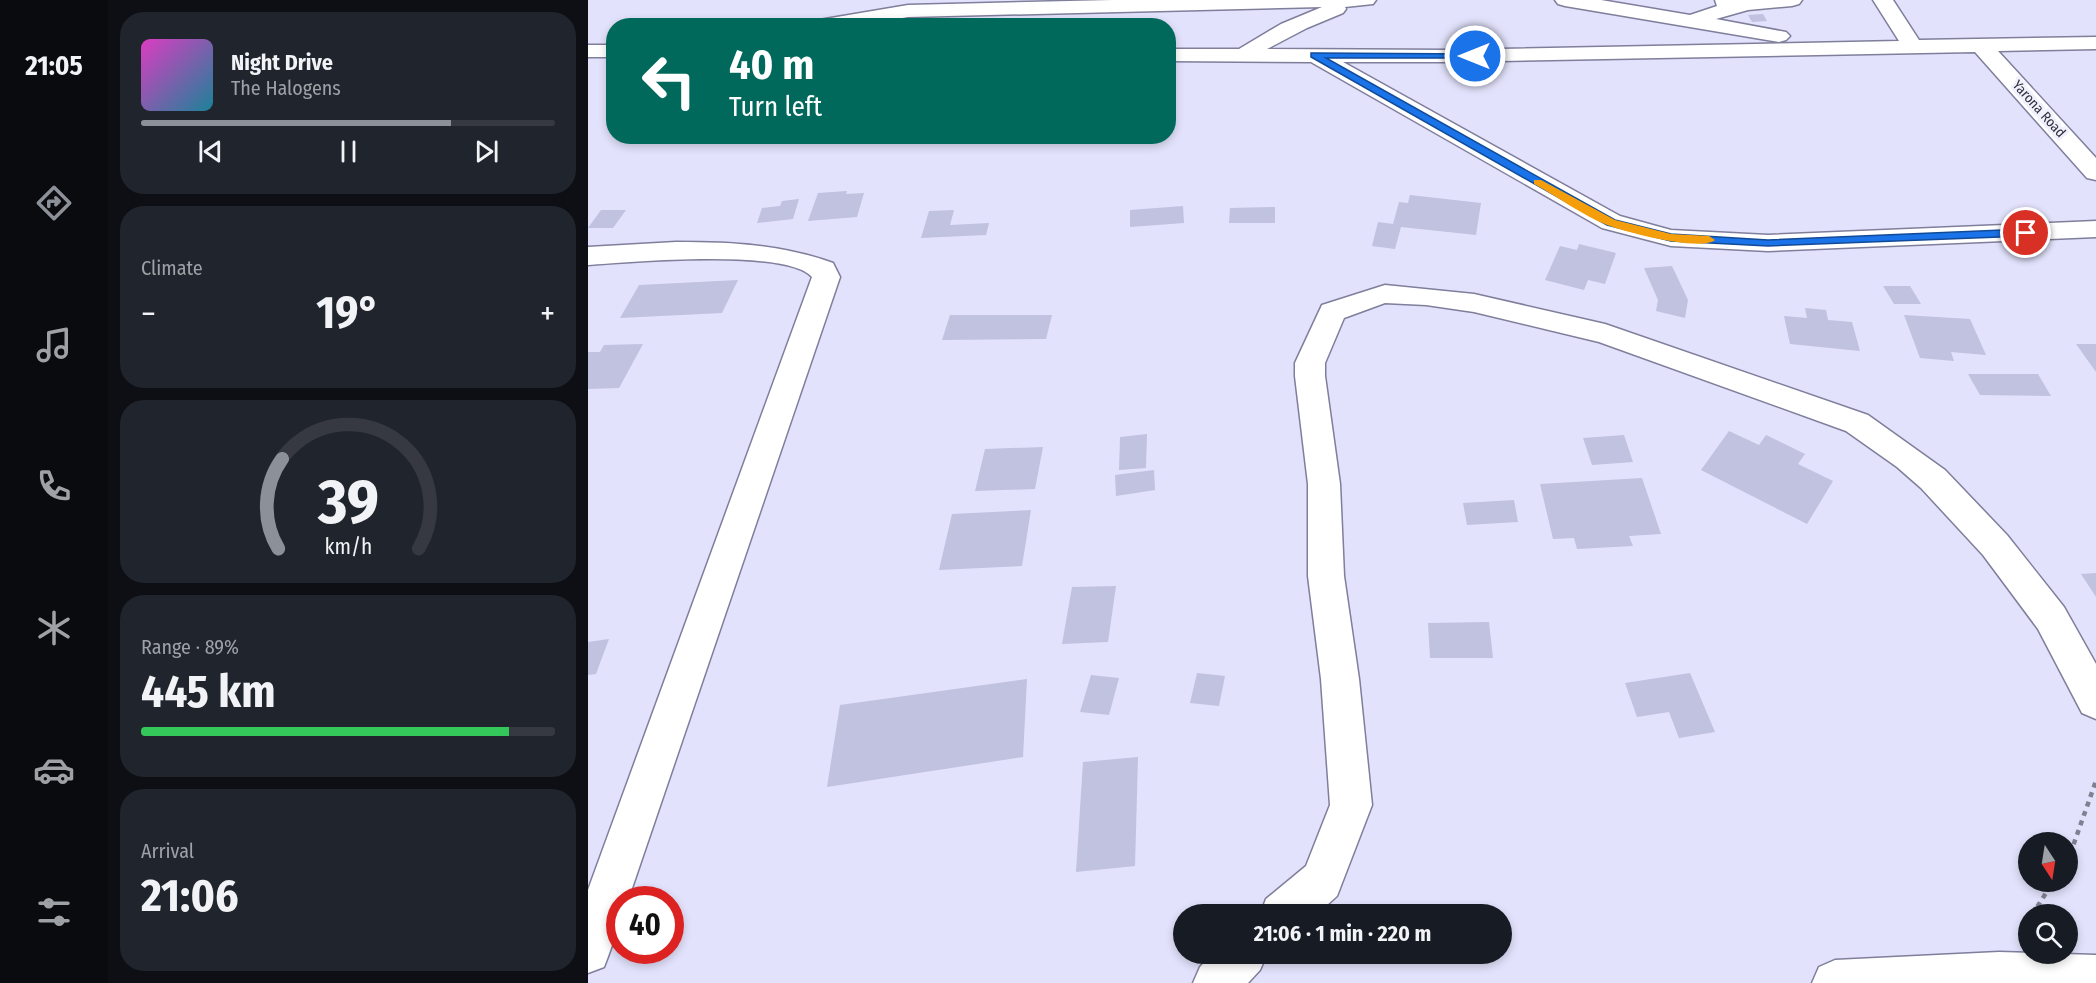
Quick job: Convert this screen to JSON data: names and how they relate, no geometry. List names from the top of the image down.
{
  "streets": {
    "street": ["Yarona Road"]
  },
  "north": "bottom",
  "page": {
    "tabs": "21:05",
    "turn": ["40 m", "Turn left"],
    "song": ["Night Drive", "The Halogens"],
    "tile": [
      "Climate",
      ["Range · 89%", "445 km"],
      ["Arrival", "21:06"]
    ],
    "heat": ["−", "19°", "+"],
    "limit": "40",
    "trip": "21:06 · 1 min · 220 m",
    "gauge": ["39", "km/h"]
  }
}
